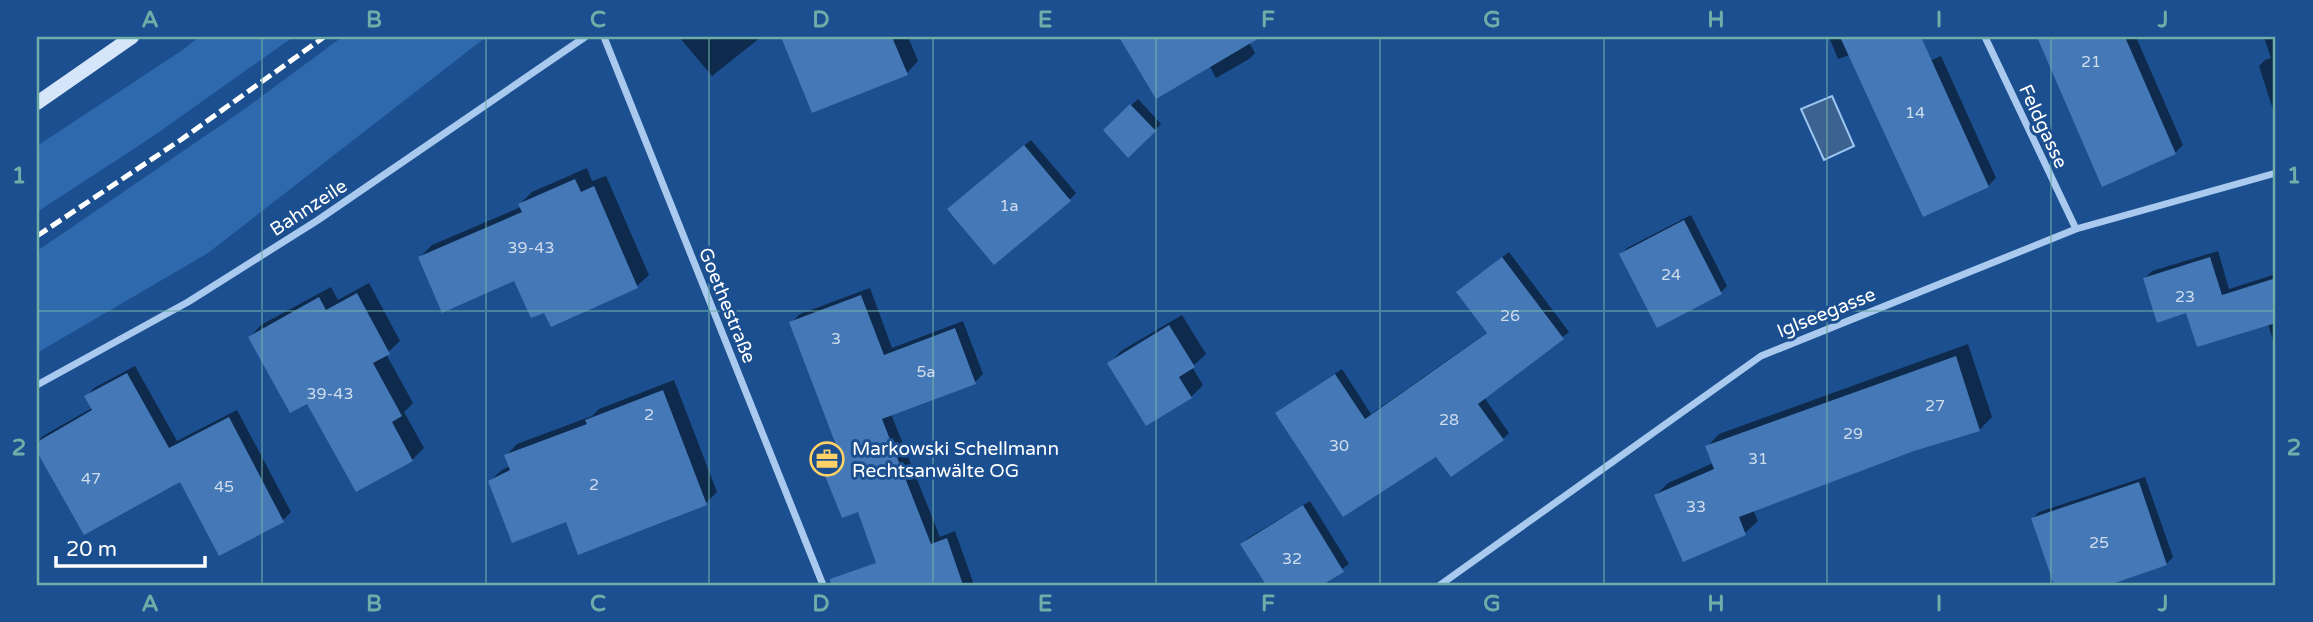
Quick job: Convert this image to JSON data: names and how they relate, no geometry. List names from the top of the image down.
{
  "streets": {
    "street": [
      "Feldgasse",
      "Bahnzeile",
      "Goethestraße",
      "Iglseegasse"
    ]
  },
  "crossings": [
    ["Feldgasse", "Iglseegasse"]
  ],
  "places": {
    "office": ["Markowski Schellmann Rechtsanwälte OG"]
  },
  "house_numbers": [
    "21",
    "14",
    "1a",
    "39-43",
    "24",
    "23",
    "26",
    "3",
    "5a",
    "39-43",
    "27",
    "2",
    "28",
    "29",
    "30",
    "31",
    "47",
    "2",
    "45",
    "33",
    "25",
    "32"
  ],
  "scale_bar": "20 m",
  "grid": {
    "columns": [
      "A",
      "B",
      "C",
      "D",
      "E",
      "F",
      "G",
      "H",
      "I",
      "J"
    ],
    "rows": ["1", "2"]
  }
}
